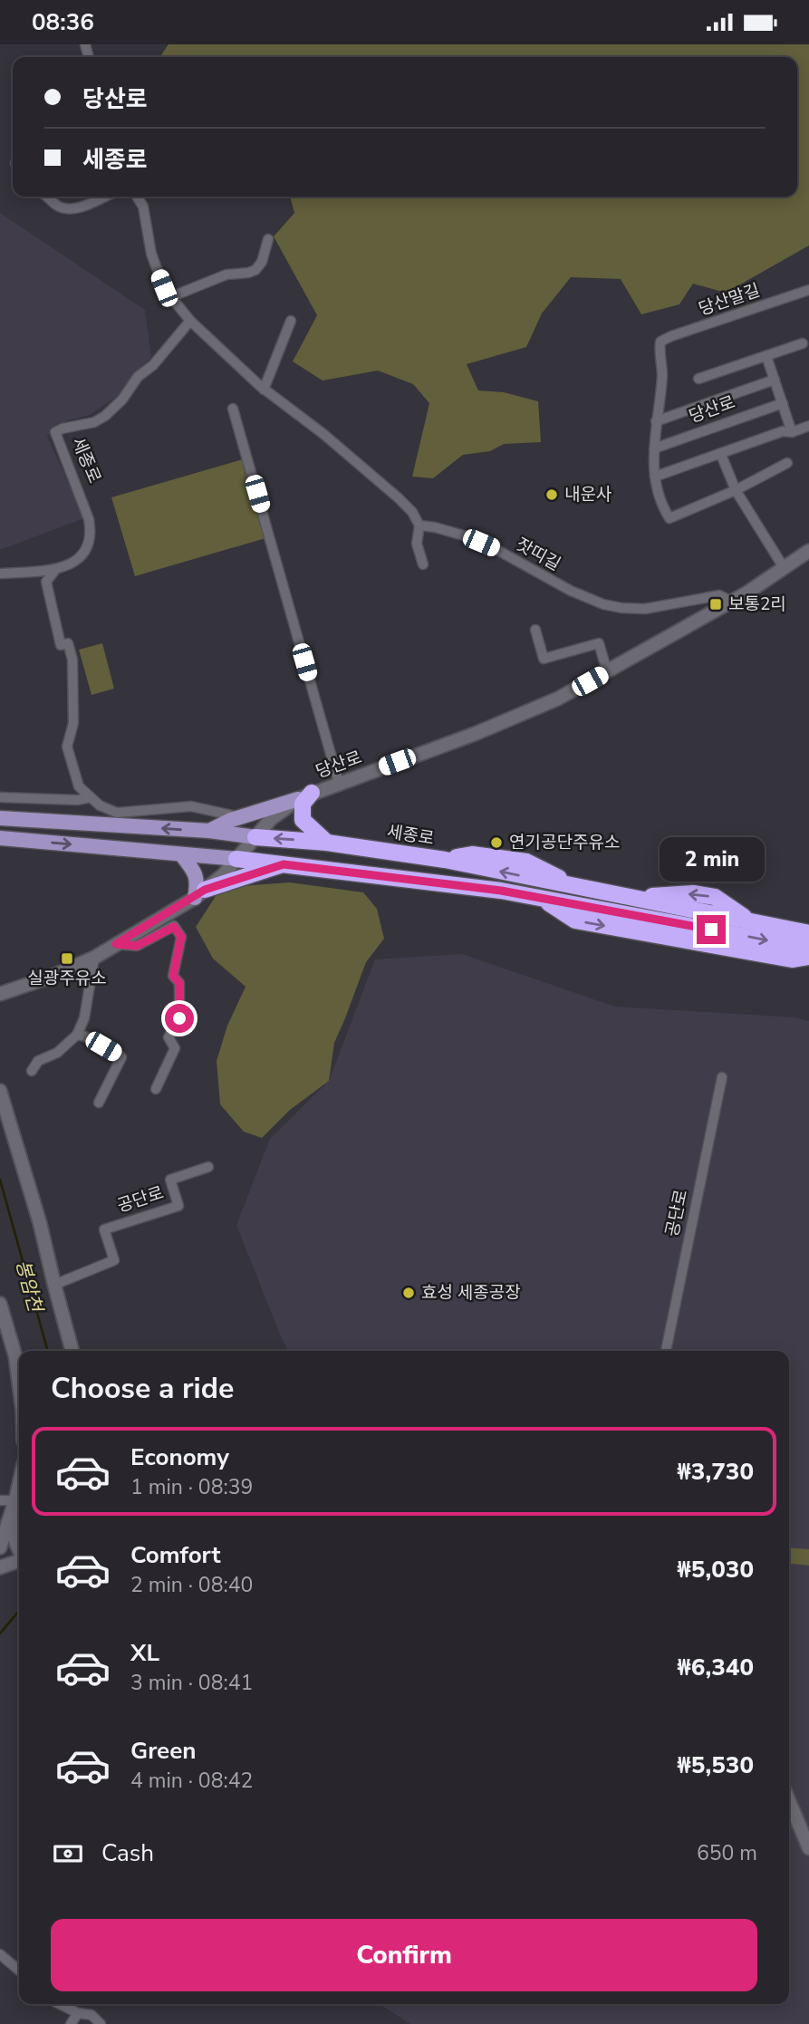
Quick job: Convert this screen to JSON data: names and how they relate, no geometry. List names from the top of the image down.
{
  "streets": {
    "highway": ["세종로"],
    "street": [
      "당산말길",
      "당산로",
      "잣띠길",
      "공단로"
    ]
  },
  "crossings": [
    ["당산말길", "당산로"],
    ["당산로", "세종로"],
    ["당산로", "잣띠길"]
  ],
  "one_way": ["세종로"],
  "water": ["봉암천"],
  "places": {
    "other": ["내운사", "연기공단주유소", "효성 세종공장"],
    "transit": ["보통2리", "실광주유소"]
  },
  "page": {
    "status": "08:36",
    "banner": ["당산로", "세종로"],
    "bubble": "2 min",
    "heading": "Choose a ride",
    "list": [
      {
        "name": "Economy",
        "note": "1 min · 08:39",
        "value": "₩3,730"
      },
      {
        "name": "Comfort",
        "note": "2 min · 08:40",
        "value": "₩5,030"
      },
      {
        "name": "XL",
        "note": "3 min · 08:41",
        "value": "₩6,340"
      },
      {
        "name": "Green",
        "note": "4 min · 08:42",
        "value": "₩5,530"
      }
    ],
    "pay": ["Cash", "650 m"],
    "buttons": "Confirm"
  }
}
